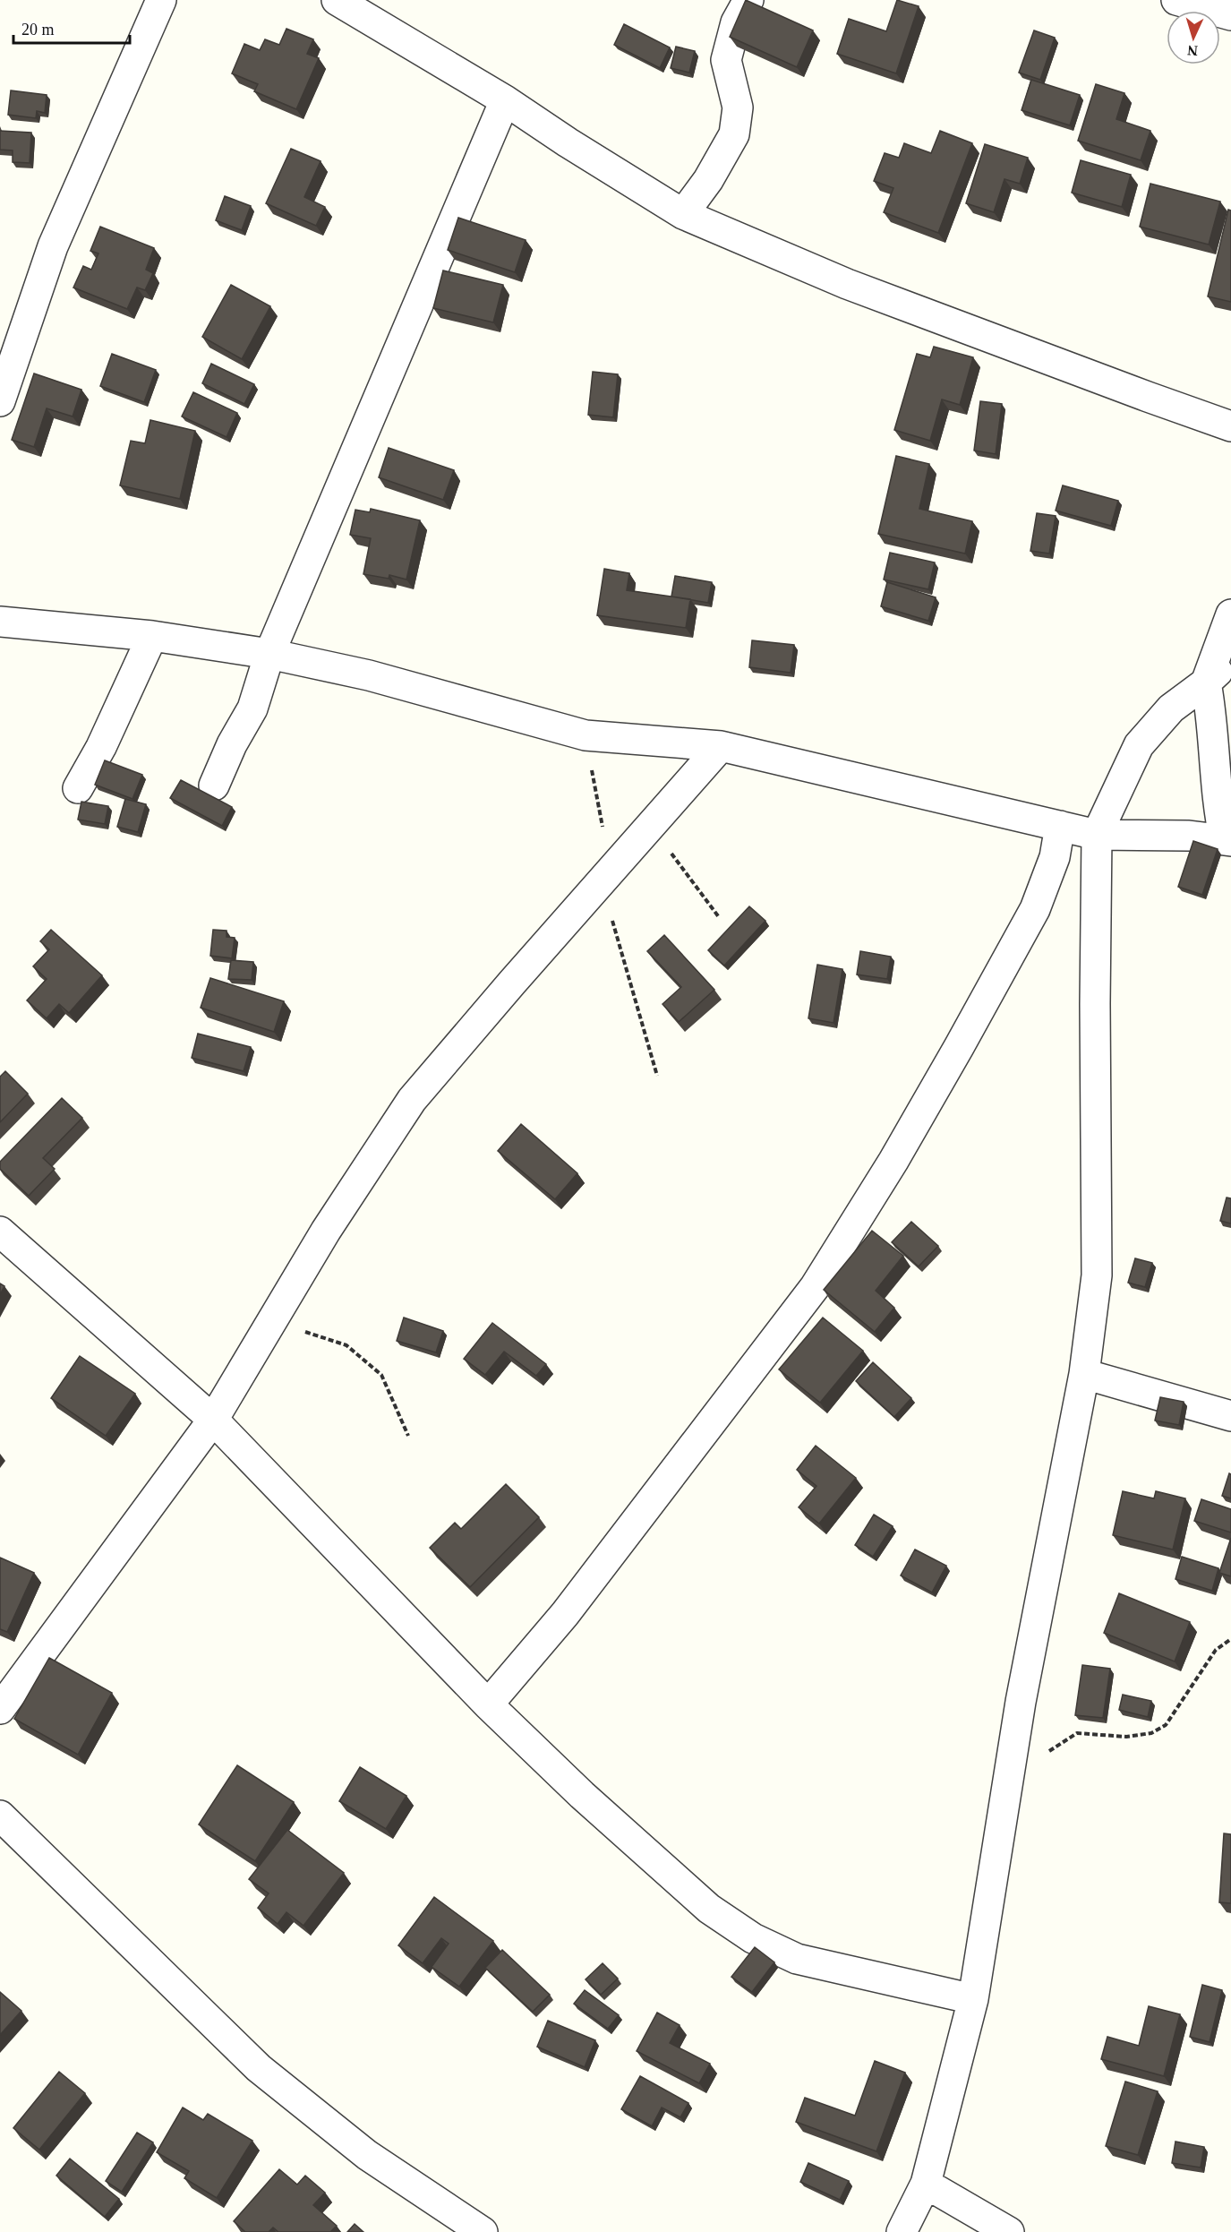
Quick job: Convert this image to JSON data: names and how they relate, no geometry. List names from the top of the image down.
{
  "scale_bar": "20 m",
  "north": "bottom"
}
